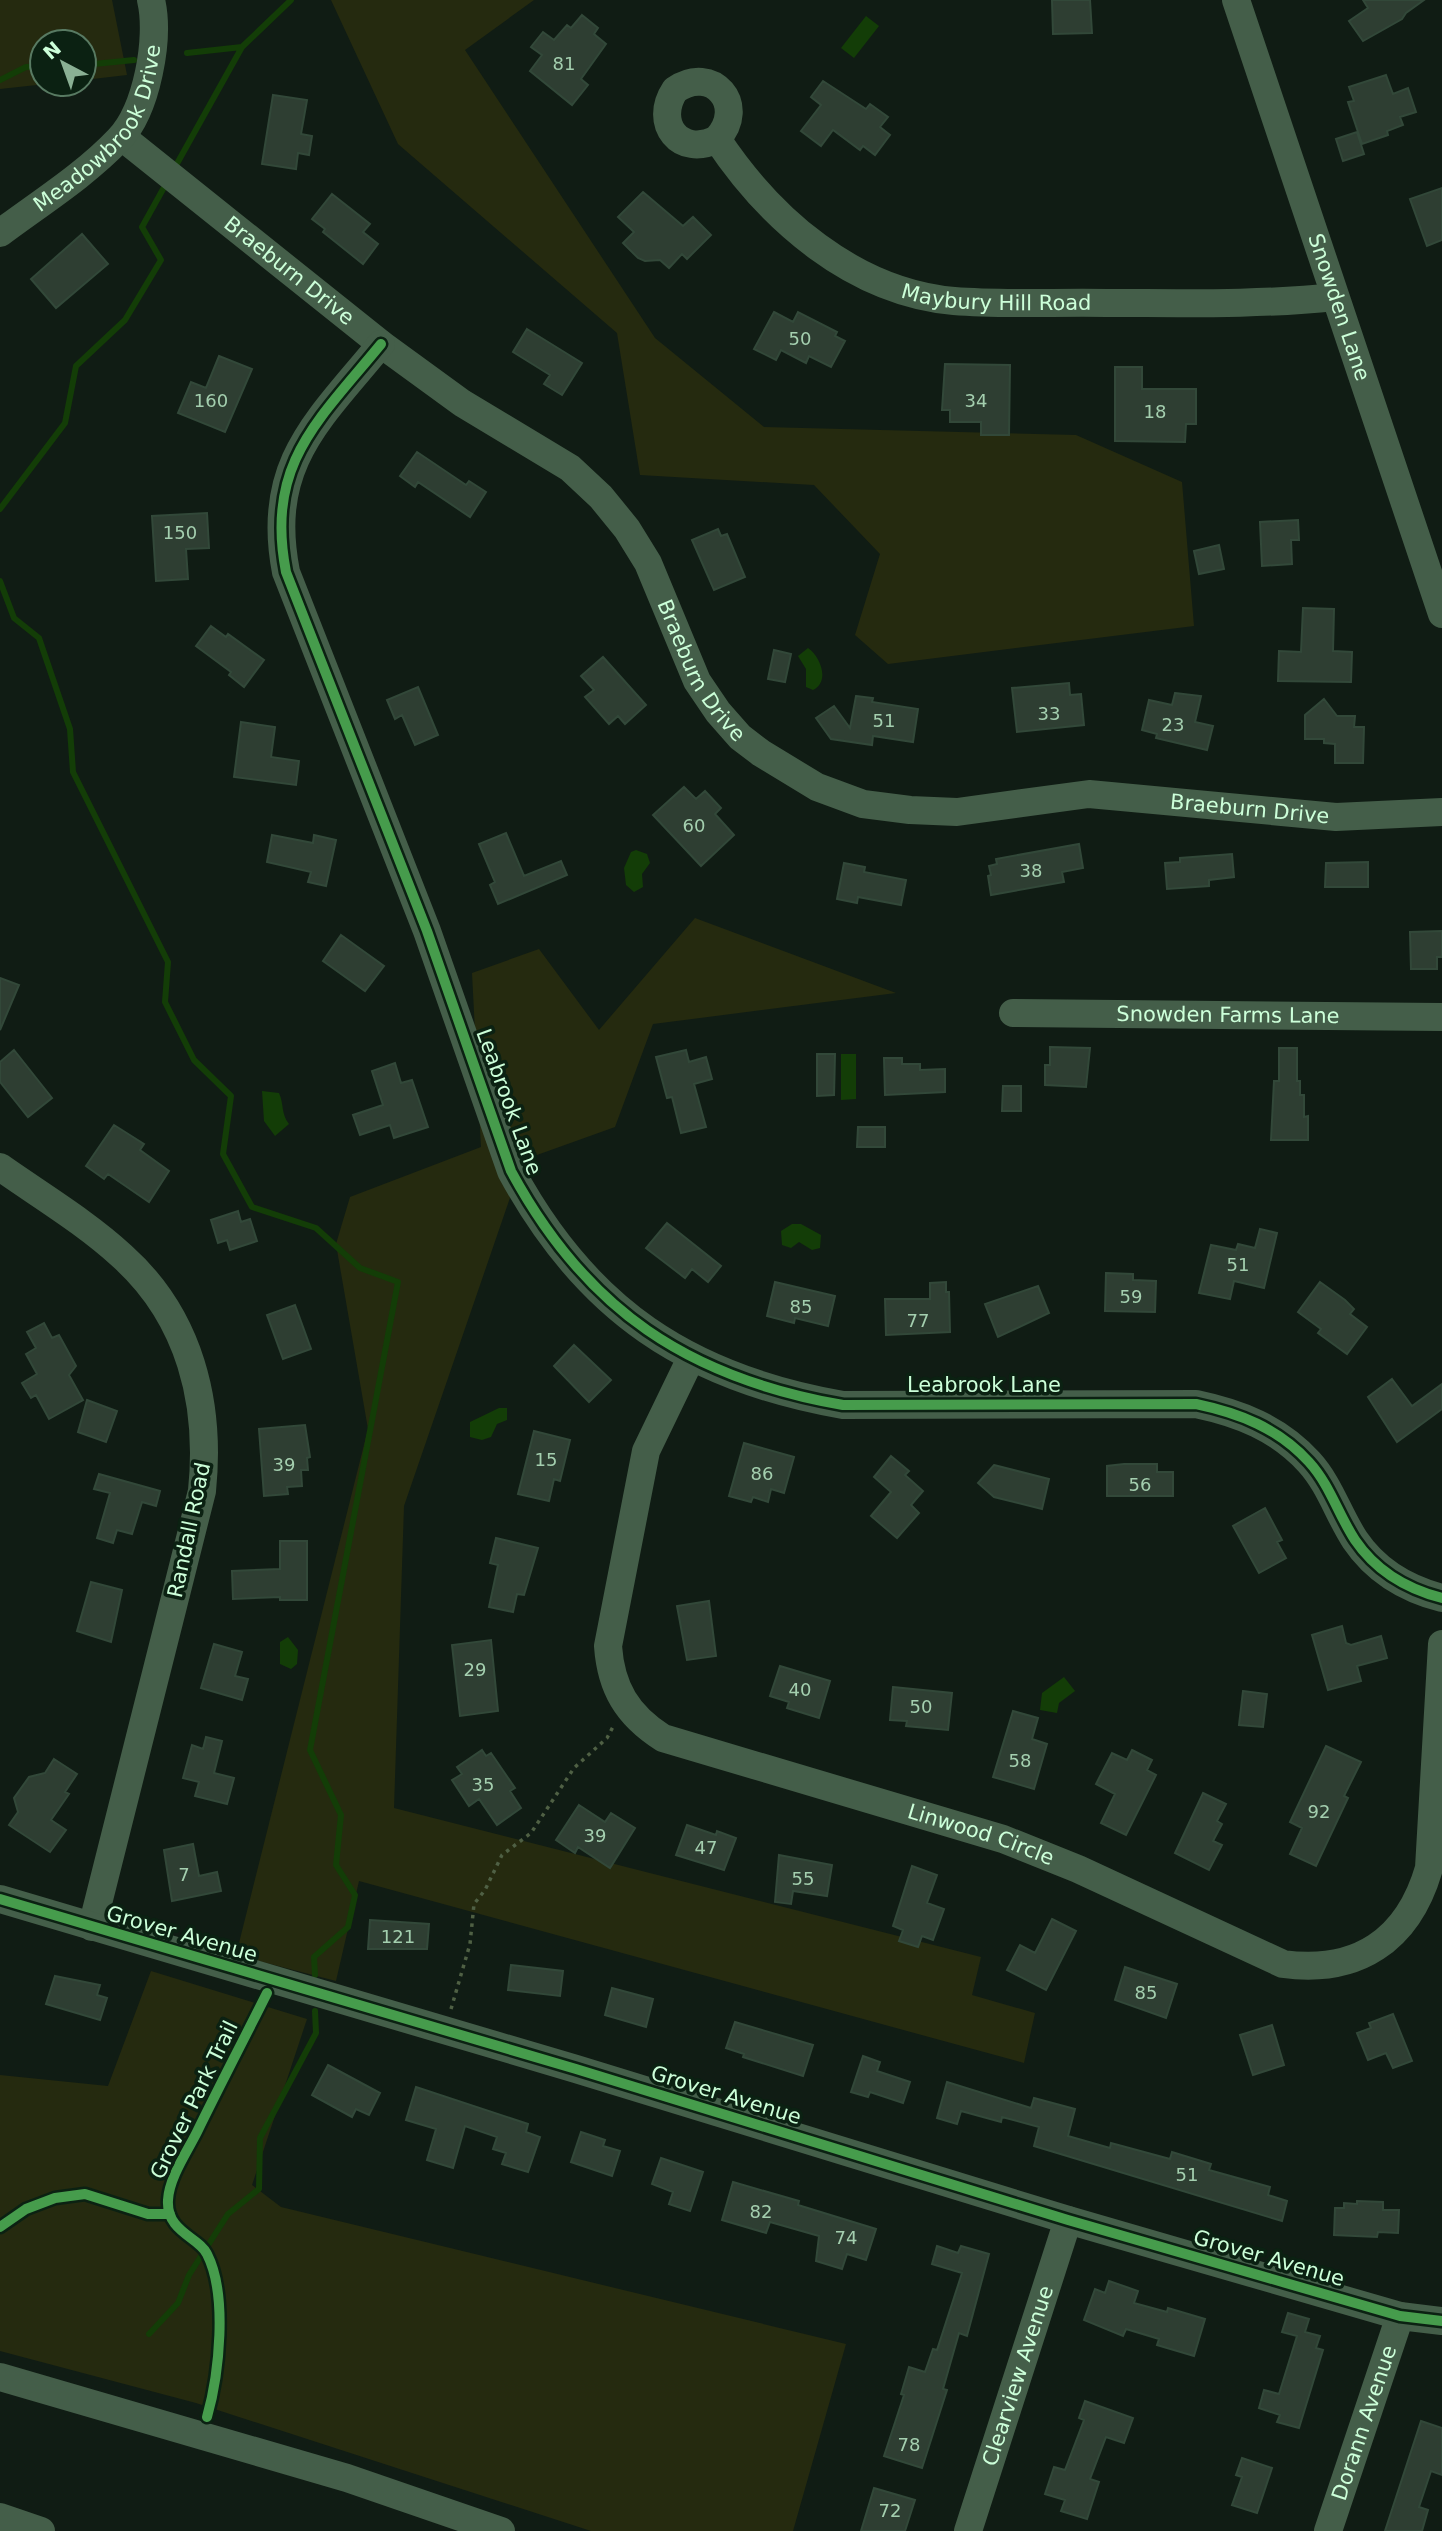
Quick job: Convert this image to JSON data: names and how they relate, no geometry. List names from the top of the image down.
{
  "streets": {
    "street": [
      "Meadowbrook Drive",
      "Braeburn Drive",
      "Maybury Hill Road",
      "Snowden Lane",
      "Snowden Farms Lane",
      "Leabrook Lane",
      "Randall Road",
      "Linwood Circle",
      "Grover Avenue",
      "Clearview Avenue",
      "Dorann Avenue"
    ],
    "cycle path": ["Grover Park Trail"]
  },
  "crossings": [
    ["Meadowbrook Drive", "Braeburn Drive"],
    ["Braeburn Drive", "Leabrook Lane"],
    ["Maybury Hill Road", "Snowden Lane"],
    ["Leabrook Lane", "Linwood Circle"],
    ["Randall Road", "Grover Avenue"],
    ["Grover Avenue", "Clearview Avenue"],
    ["Grover Avenue", "Dorann Avenue"]
  ],
  "house_numbers": [
    "81",
    "50",
    "160",
    "34",
    "18",
    "150",
    "33",
    "51",
    "23",
    "60",
    "38",
    "51",
    "59",
    "85",
    "77",
    "15",
    "39",
    "86",
    "56",
    "29",
    "40",
    "50",
    "58",
    "35",
    "92",
    "39",
    "47",
    "7",
    "55",
    "121",
    "85",
    "51",
    "82",
    "74",
    "78",
    "72"
  ],
  "north": "top left"
}
